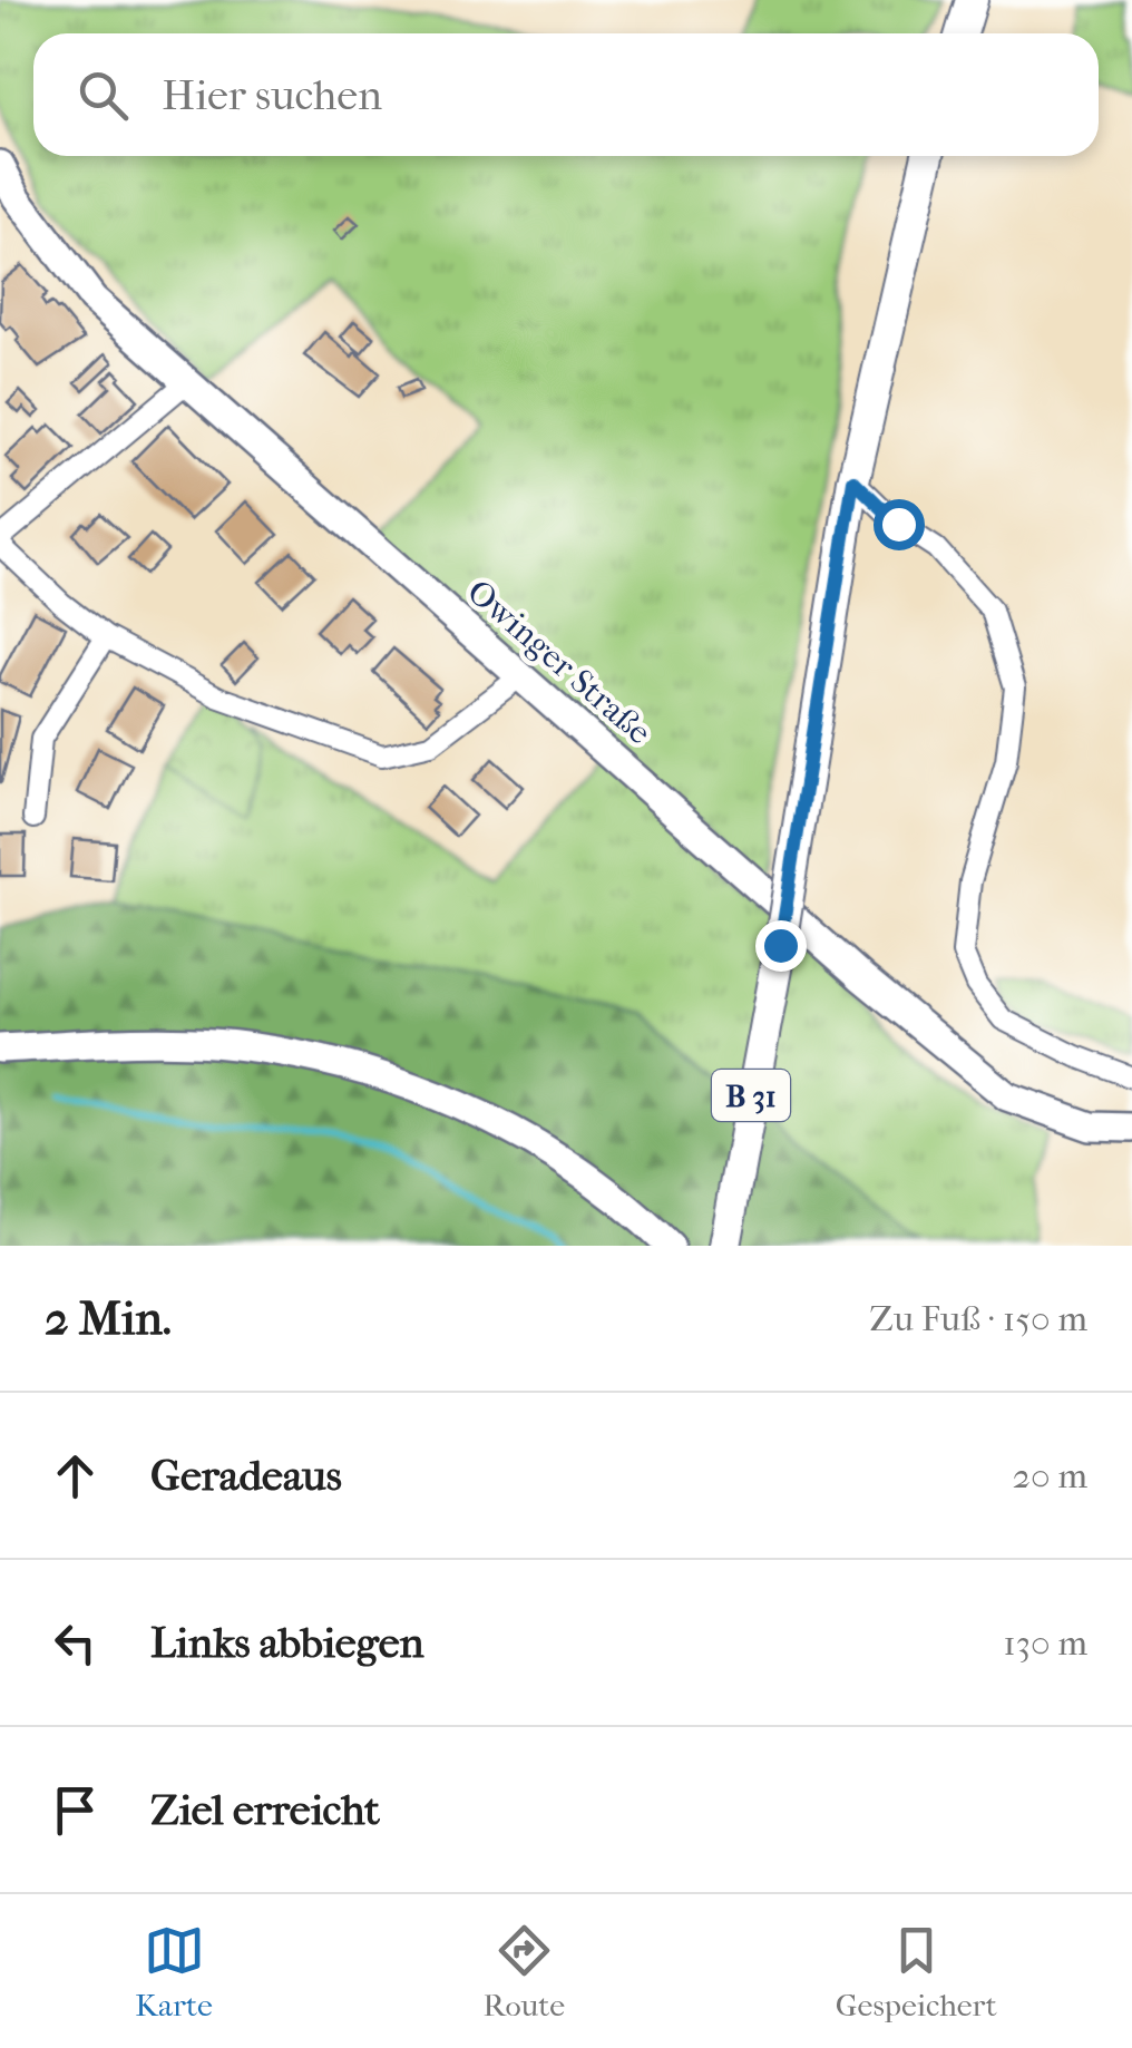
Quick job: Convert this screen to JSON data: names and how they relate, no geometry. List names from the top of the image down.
{
  "streets": {
    "main road": ["B 31"],
    "street": ["Owinger Straße"]
  },
  "page": {
    "search": "Hier suchen",
    "heading": ["2 Min.", "Zu Fuß · 150 m"],
    "list": [
      ["Geradeaus", "20 m"],
      ["Links abbiegen", "130 m"],
      "Ziel erreicht"
    ],
    "nav": ["Karte", "Route", "Gespeichert"]
  }
}
